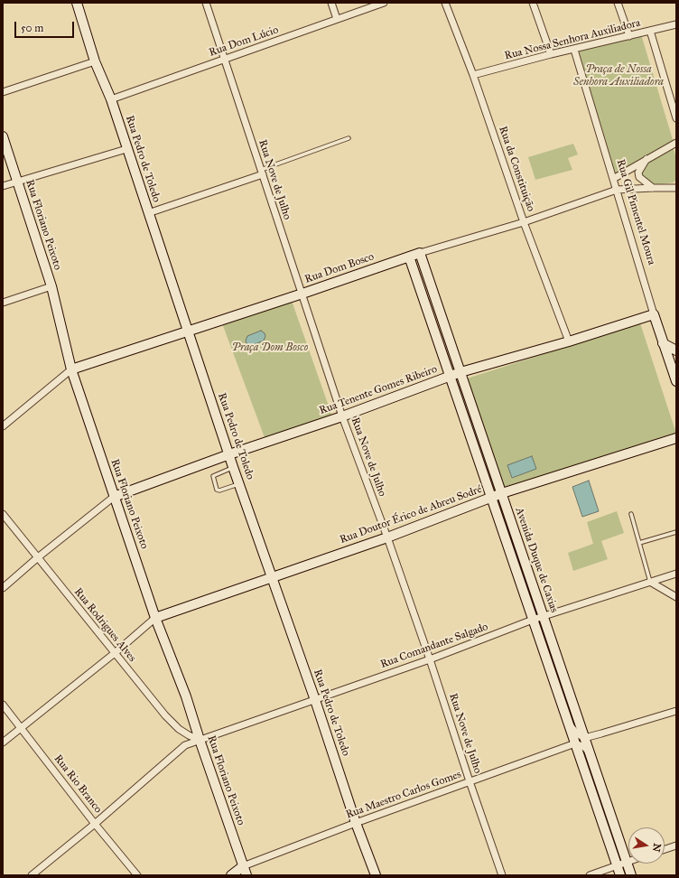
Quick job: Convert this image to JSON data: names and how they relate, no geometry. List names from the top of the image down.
{
  "streets": {
    "main road": [
      "Rua Pedro de Toledo",
      "Rua Gil Pimentel Moura",
      "Rua Floriano Peixoto",
      "Rua Dom Bosco",
      "Rua Tenente Gomes Ribeiro",
      "Rua Doutor Érico de Abreu Sodré",
      "Avenida Duque de Caxias"
    ],
    "street": [
      "Rua Nossa Senhora Auxiliadora",
      "Rua Dom Lúcio",
      "Rua da Constituição",
      "Rua Nove de Julho",
      "Rua Rodrigues Alves",
      "Rua Comandante Salgado",
      "Rua Rio Branco",
      "Rua Maestro Carlos Gomes"
    ]
  },
  "crossings": [
    ["Rua Nossa Senhora Auxiliadora", "Rua da Constituição"],
    ["Rua Nossa Senhora Auxiliadora", "Rua Gil Pimentel Moura"],
    ["Rua Dom Lúcio", "Rua Pedro de Toledo"],
    ["Rua Dom Lúcio", "Rua Nove de Julho"],
    ["Rua Pedro de Toledo", "Rua Dom Bosco"],
    ["Rua Pedro de Toledo", "Rua Tenente Gomes Ribeiro"],
    ["Rua Pedro de Toledo", "Rua Doutor Érico de Abreu Sodré"],
    ["Rua Pedro de Toledo", "Rua Comandante Salgado"],
    ["Rua Pedro de Toledo", "Rua Maestro Carlos Gomes"],
    ["Rua da Constituição", "Rua Dom Bosco"],
    ["Rua da Constituição", "Rua Tenente Gomes Ribeiro"],
    ["Rua Nove de Julho", "Rua Dom Bosco"],
    ["Rua Nove de Julho", "Rua Tenente Gomes Ribeiro"],
    ["Rua Nove de Julho", "Rua Doutor Érico de Abreu Sodré"],
    ["Rua Nove de Julho", "Rua Comandante Salgado"],
    ["Rua Nove de Julho", "Rua Maestro Carlos Gomes"],
    ["Rua Gil Pimentel Moura", "Rua Dom Bosco"],
    ["Rua Gil Pimentel Moura", "Rua Tenente Gomes Ribeiro"],
    ["Rua Floriano Peixoto", "Rua Dom Bosco"],
    ["Rua Floriano Peixoto", "Rua Tenente Gomes Ribeiro"],
    ["Rua Floriano Peixoto", "Rua Doutor Érico de Abreu Sodré"],
    ["Rua Floriano Peixoto", "Rua Rodrigues Alves"],
    ["Rua Floriano Peixoto", "Rua Comandante Salgado"],
    ["Rua Floriano Peixoto", "Rua Maestro Carlos Gomes"],
    ["Rua Dom Bosco", "Avenida Duque de Caxias"],
    ["Rua Tenente Gomes Ribeiro", "Avenida Duque de Caxias"],
    ["Rua Doutor Érico de Abreu Sodré", "Avenida Duque de Caxias"],
    ["Avenida Duque de Caxias", "Rua Comandante Salgado"],
    ["Rua Rodrigues Alves", "Rua Comandante Salgado"],
    ["Rua Comandante Salgado", "Rua Rio Branco"]
  ],
  "parks": ["Praça de Nossa Senhora Auxiliadora", "Praça Dom Bosco"],
  "scale_bar": "50 m",
  "north": "right"
}
